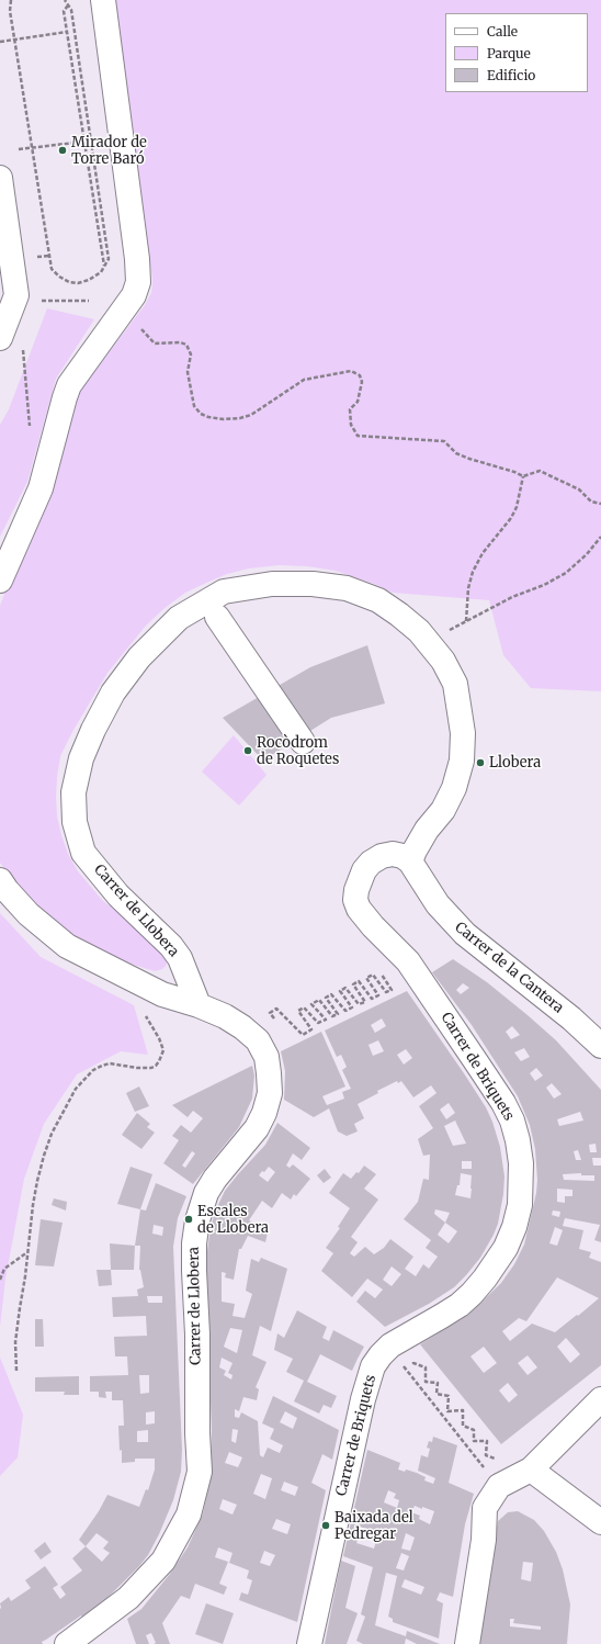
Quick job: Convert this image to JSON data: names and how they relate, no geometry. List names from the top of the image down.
{
  "streets": {
    "street": ["Carrer de Llobera", "Carrer de la Cantera", "Carrer de Briquets"]
  },
  "crossings": [
    ["Carrer de Llobera", "Carrer de la Cantera"],
    ["Carrer de Llobera", "Carrer de Briquets"],
    ["Carrer de la Cantera", "Carrer de Briquets"]
  ],
  "places": [
    "Mirador de Torre Baró",
    "Rocòdrom de Roquetes",
    "Llobera",
    "Escales de Llobera",
    "Baixada del Pedregar"
  ],
  "legend": ["Calle", "Parque", "Edificio"]
}
